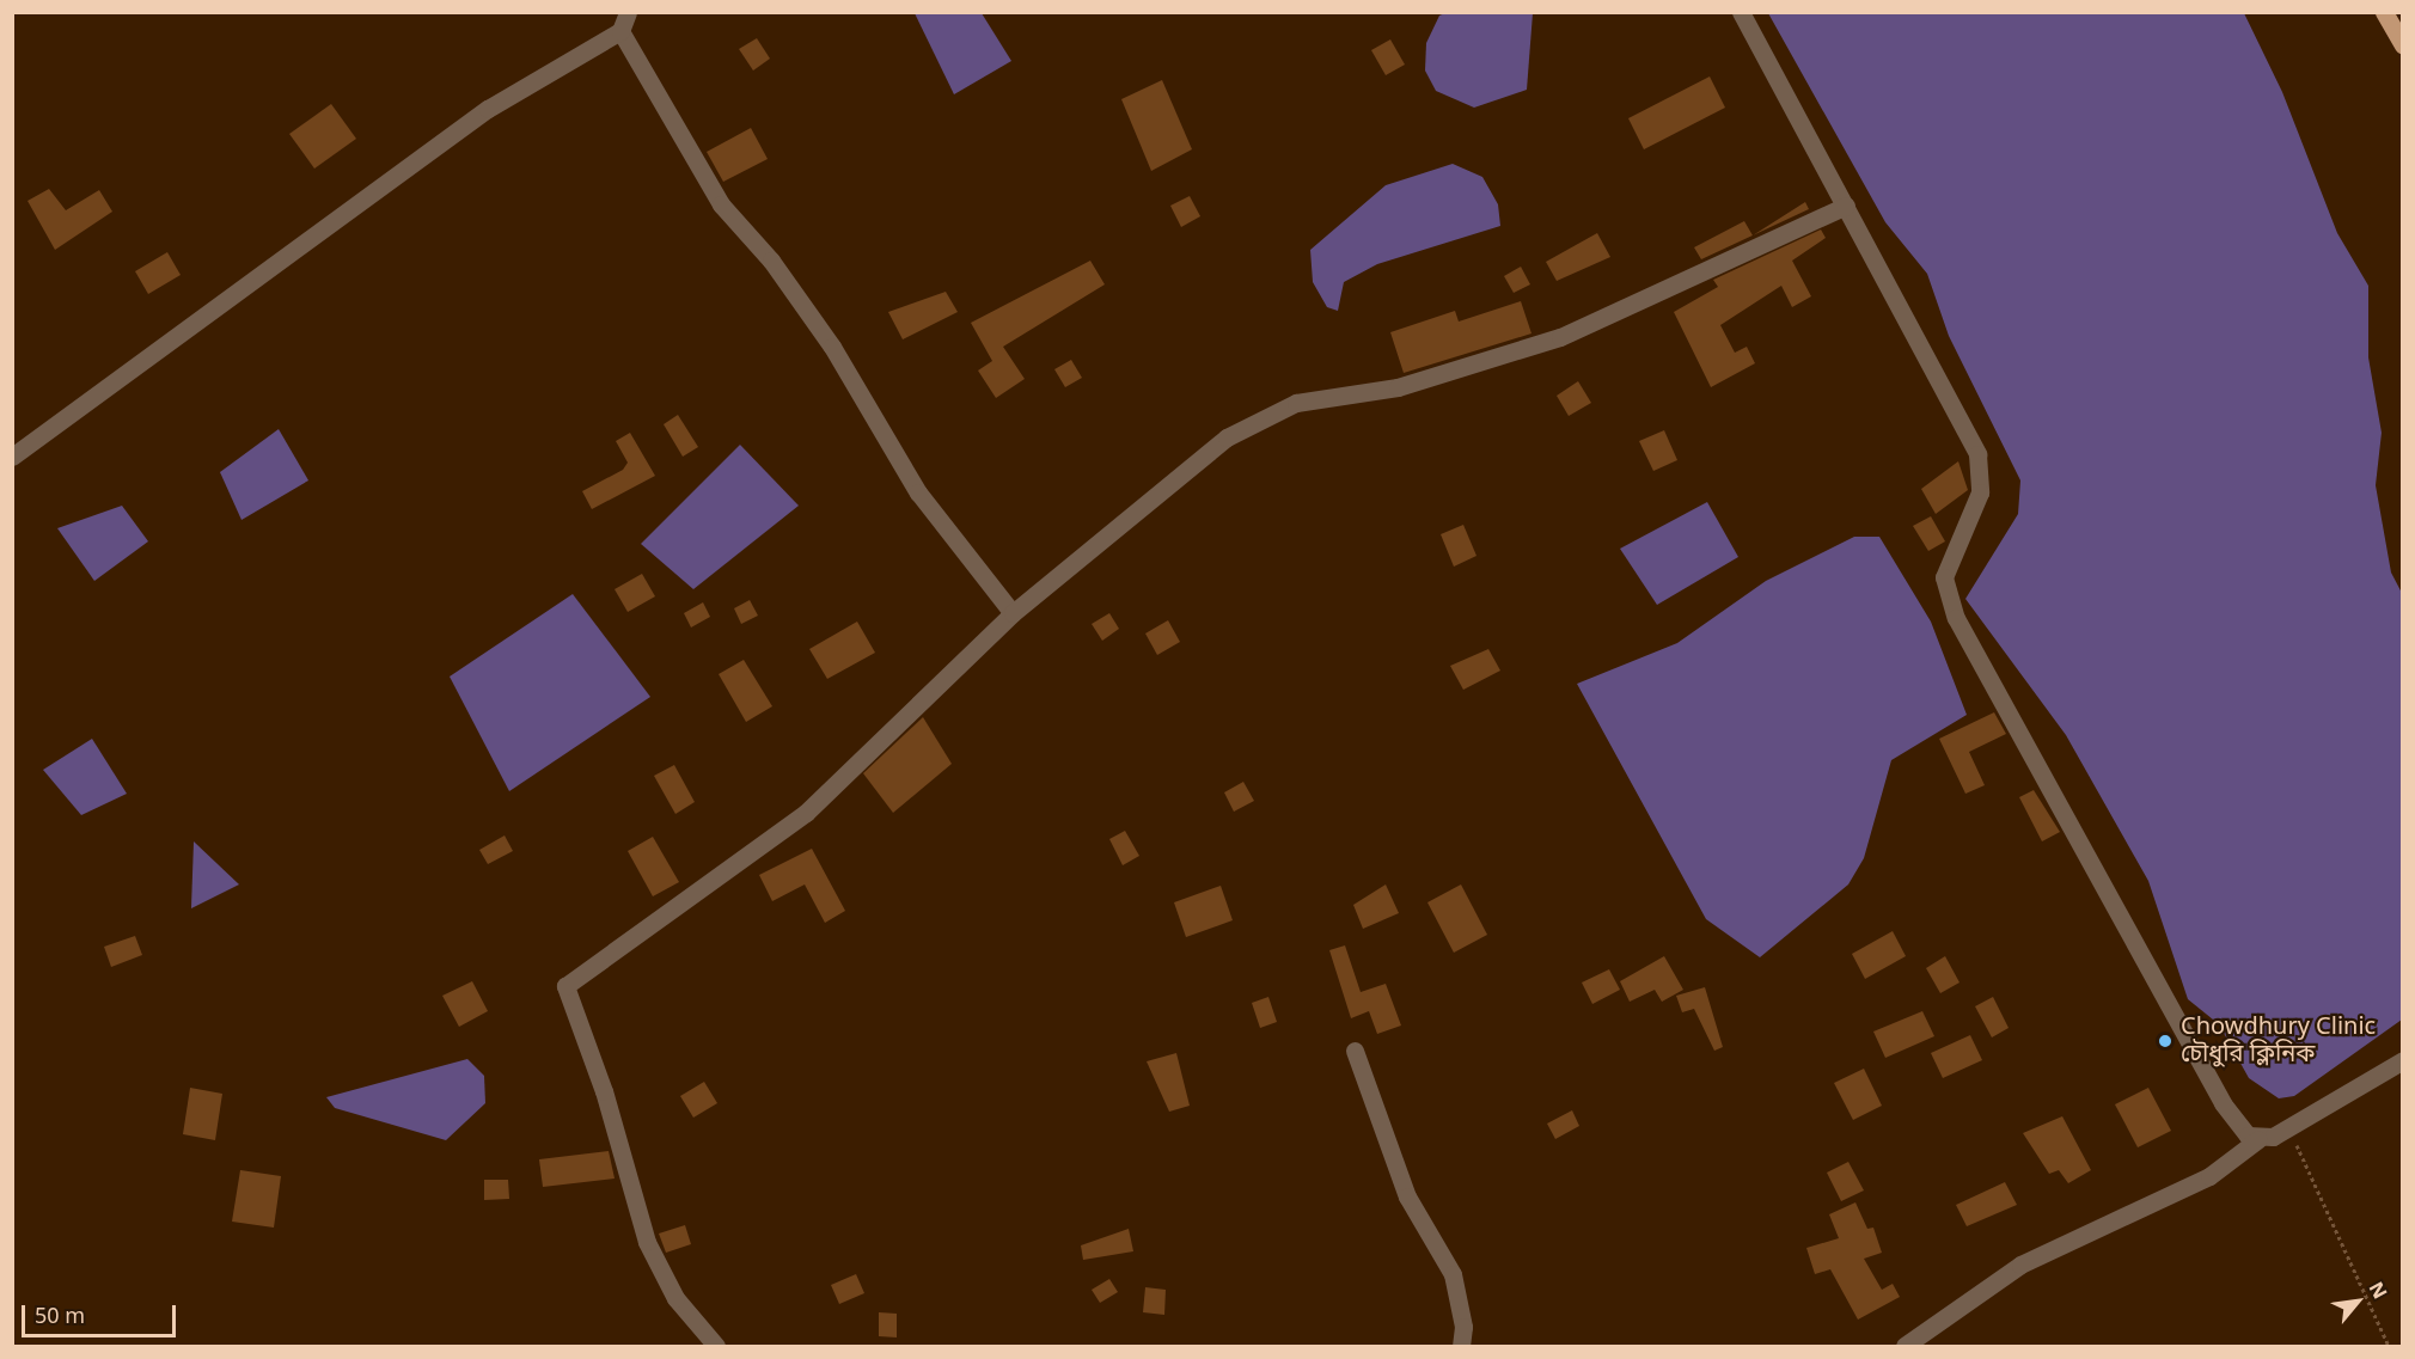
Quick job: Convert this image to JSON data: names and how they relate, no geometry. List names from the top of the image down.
{
  "places": ["Chowdhury Clinic চৌধুরি ক্লিনিক"],
  "scale_bar": "50 m",
  "north": "top right"
}
